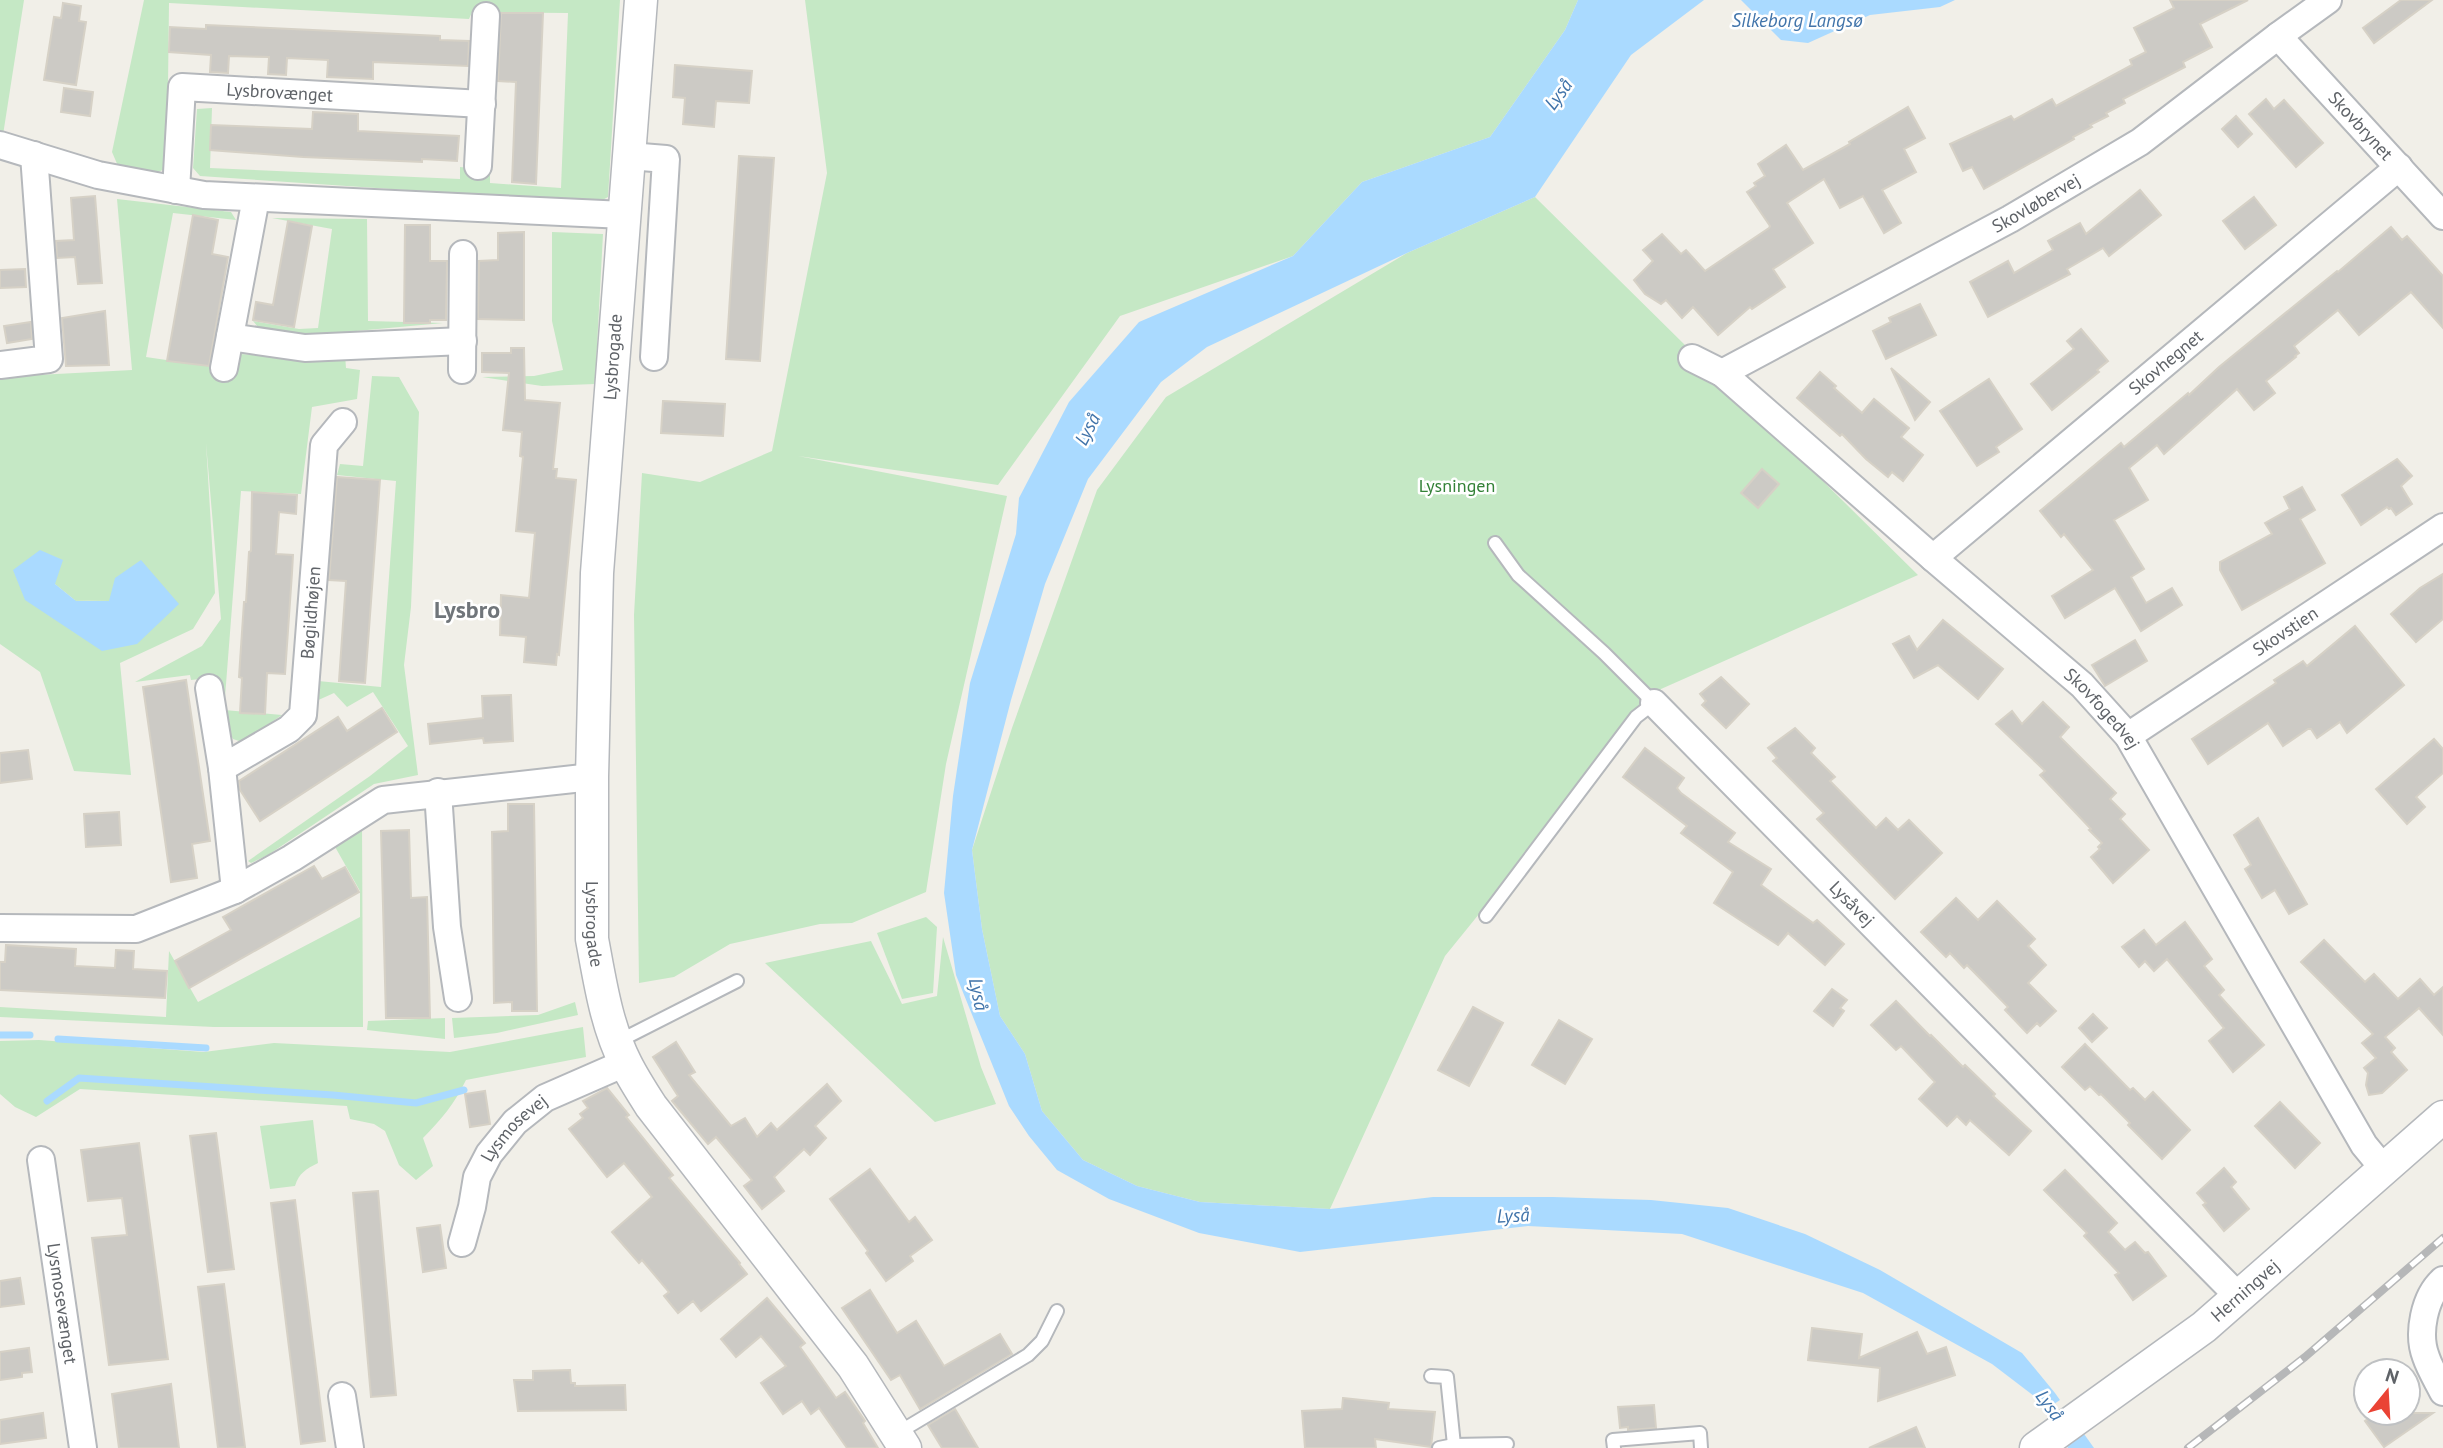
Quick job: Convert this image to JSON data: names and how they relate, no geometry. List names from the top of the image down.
{
  "streets": {
    "street": [
      "Lysbrovænget",
      "Skovbrynet",
      "Skovløbervej",
      "Lysbrogade",
      "Skovhegnet",
      "Bøgildhøjen",
      "Skovstien",
      "Skovfogedvej",
      "Lysåvej",
      "Lysmosevej",
      "Herningvej",
      "Lysmosevænget"
    ]
  },
  "crossings": [
    ["Skovbrynet", "Skovløbervej"],
    ["Skovbrynet", "Skovhegnet"],
    ["Skovløbervej", "Skovfogedvej"],
    ["Lysbrogade", "Lysmosevej"],
    ["Skovhegnet", "Skovfogedvej"],
    ["Skovstien", "Skovfogedvej"],
    ["Skovfogedvej", "Herningvej"],
    ["Lysåvej", "Herningvej"]
  ],
  "districts": ["Lysbro"],
  "water": ["Silkeborg Langsø", "Lyså"],
  "parks": ["Lysningen"],
  "north": "top"
}
